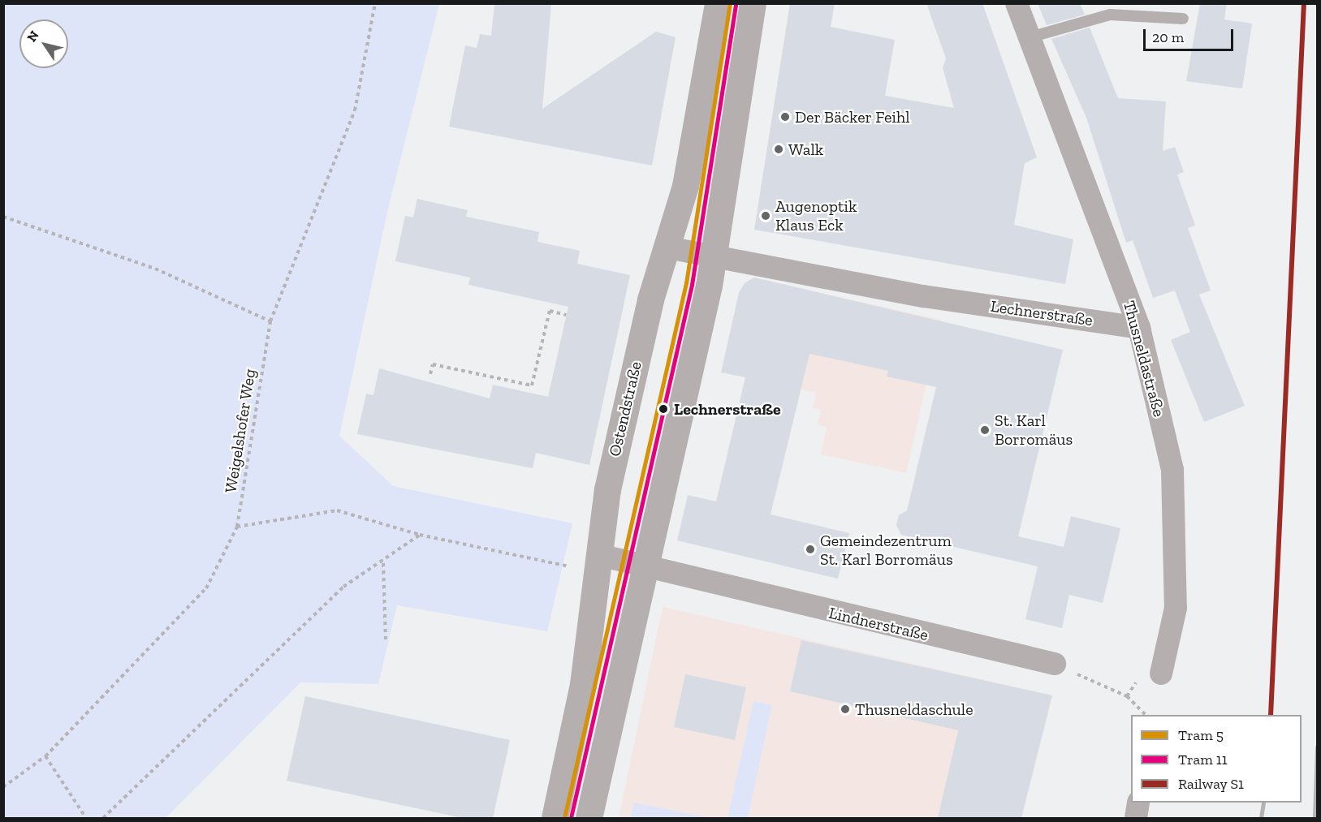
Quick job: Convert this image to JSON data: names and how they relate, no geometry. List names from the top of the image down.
{
  "streets": {
    "main road": ["Ostendstraße"],
    "street": ["Lechnerstraße", "Thusneldastraße", "Lindnerstraße"],
    "path": ["Weigelshofer Weg"]
  },
  "crossings": [
    ["Lechnerstraße", "Thusneldastraße"],
    ["Lechnerstraße", "Ostendstraße"],
    ["Ostendstraße", "Lindnerstraße"]
  ],
  "places": [
    "Der Bäcker Feihl",
    "Walk",
    "Augenoptik Klaus Eck",
    "Lechnerstraße",
    "St. Karl Borromäus",
    "Gemeindezentrum St. Karl Borromäus",
    "Thusneldaschule"
  ],
  "lines": ["tram line 5", "rail line S1", "tram line 11"],
  "legend": ["Tram 5", "Tram 11", "Railway S1"],
  "scale_bar": "20 m",
  "north": "top left"
}
